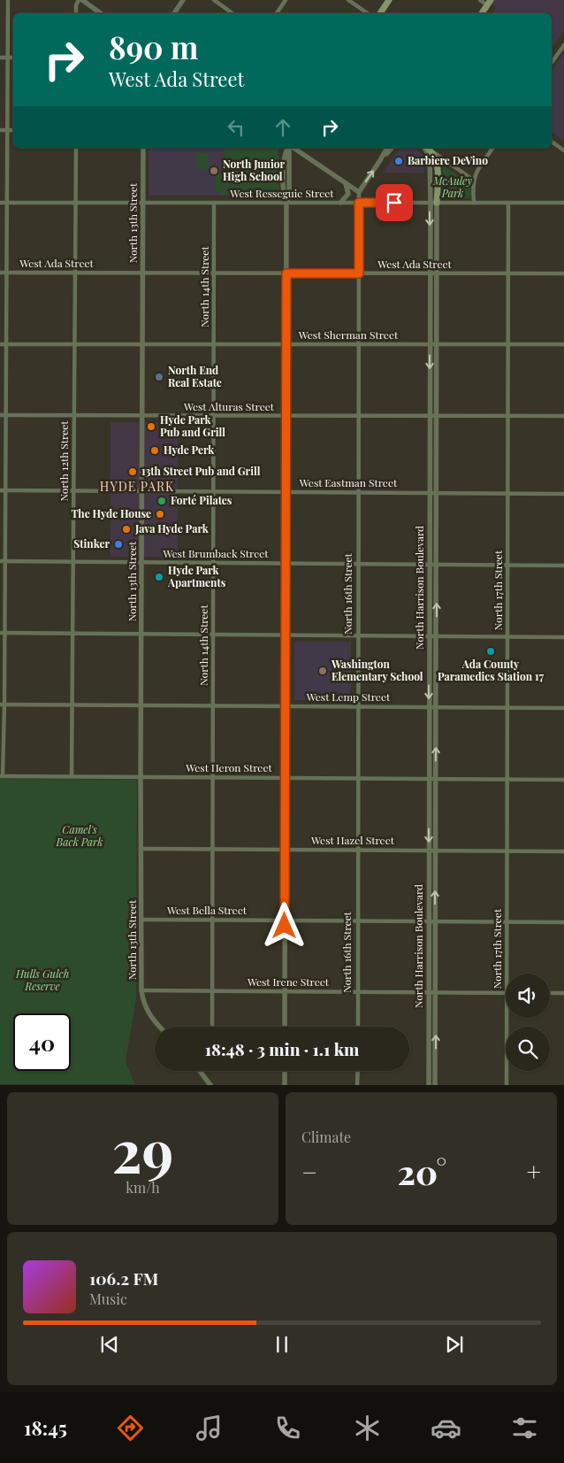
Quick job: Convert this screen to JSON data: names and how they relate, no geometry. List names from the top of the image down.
{
  "streets": {
    "main road": ["North Harrison Boulevard"],
    "street": [
      "West Resseguie Street",
      "North 13th Street",
      "West Ada Street",
      "North 14th Street",
      "West Sherman Street",
      "West Alturas Street",
      "North 12th Street",
      "West Eastman Street",
      "West Brumback Street",
      "North 17th Street",
      "North 16th Street",
      "West Lemp Street",
      "West Heron Street",
      "West Hazel Street",
      "West Bella Street",
      "West Irene Street"
    ]
  },
  "crossings": [
    ["West Resseguie Street", "North 13th Street"],
    ["West Resseguie Street", "North 14th Street"],
    ["West Resseguie Street", "North 12th Street"],
    ["West Resseguie Street", "North Harrison Boulevard"],
    ["West Resseguie Street", "North 17th Street"],
    ["West Resseguie Street", "North 16th Street"],
    ["North 13th Street", "West Ada Street"],
    ["North 13th Street", "West Sherman Street"],
    ["North 13th Street", "West Alturas Street"],
    ["North 13th Street", "West Eastman Street"],
    ["North 13th Street", "West Brumback Street"],
    ["North 13th Street", "West Lemp Street"],
    ["North 13th Street", "West Heron Street"],
    ["North 13th Street", "West Hazel Street"],
    ["North 13th Street", "West Bella Street"],
    ["North 13th Street", "West Irene Street"],
    ["West Ada Street", "North 14th Street"],
    ["West Ada Street", "North 12th Street"],
    ["West Ada Street", "North Harrison Boulevard"],
    ["West Ada Street", "North 17th Street"],
    ["West Ada Street", "North 16th Street"],
    ["North 14th Street", "West Sherman Street"],
    ["North 14th Street", "West Alturas Street"],
    ["North 14th Street", "West Eastman Street"],
    ["North 14th Street", "West Brumback Street"],
    ["North 14th Street", "West Lemp Street"],
    ["North 14th Street", "West Heron Street"],
    ["North 14th Street", "West Hazel Street"],
    ["North 14th Street", "West Bella Street"],
    ["North 14th Street", "West Irene Street"],
    ["West Sherman Street", "North 12th Street"],
    ["West Sherman Street", "North Harrison Boulevard"],
    ["West Sherman Street", "North 17th Street"],
    ["West Sherman Street", "North 16th Street"],
    ["West Alturas Street", "North 12th Street"],
    ["West Alturas Street", "North Harrison Boulevard"],
    ["West Alturas Street", "North 17th Street"],
    ["West Alturas Street", "North 16th Street"],
    ["North 12th Street", "West Eastman Street"],
    ["North 12th Street", "West Brumback Street"],
    ["North 12th Street", "West Lemp Street"],
    ["North 12th Street", "West Heron Street"],
    ["West Eastman Street", "North Harrison Boulevard"],
    ["West Eastman Street", "North 17th Street"],
    ["West Eastman Street", "North 16th Street"],
    ["West Brumback Street", "North Harrison Boulevard"],
    ["West Brumback Street", "North 17th Street"],
    ["West Brumback Street", "North 16th Street"],
    ["North Harrison Boulevard", "West Lemp Street"],
    ["North Harrison Boulevard", "West Heron Street"],
    ["North Harrison Boulevard", "West Hazel Street"],
    ["North Harrison Boulevard", "West Bella Street"],
    ["North Harrison Boulevard", "West Irene Street"],
    ["North 17th Street", "West Lemp Street"],
    ["North 17th Street", "West Heron Street"],
    ["North 17th Street", "West Hazel Street"],
    ["North 17th Street", "West Bella Street"],
    ["North 16th Street", "West Lemp Street"],
    ["North 16th Street", "West Heron Street"],
    ["North 16th Street", "West Hazel Street"],
    ["North 16th Street", "West Bella Street"],
    ["North 16th Street", "West Irene Street"]
  ],
  "districts": ["HYDE PARK"],
  "parks": ["McAuley Park", "Camel's Back Park", "Hulls Gulch Reserve"],
  "places": [
    "Barbiere DeVino",
    "North Junior High School",
    "North End Real Estate",
    "Hyde Park Pub and Grill",
    "Hyde Perk",
    "13th Street Pub and Grill",
    "Forté Pilates",
    "The Hyde House",
    "Java Hyde Park",
    "Stinker",
    "Hyde Park Apartments",
    "Ada County Paramedics Station 17",
    "Washington Elementary School"
  ],
  "page": {
    "turn": ["890 m", "West Ada Street"],
    "limit": "40",
    "trip": "18:48 · 3 min · 1.1 km",
    "tile": [
      ["29", "km/h"],
      "Climate"
    ],
    "heat": ["−", "20°", "+"],
    "song": ["106.2 FM", "Music"],
    "tabs": "18:45"
  }
}
